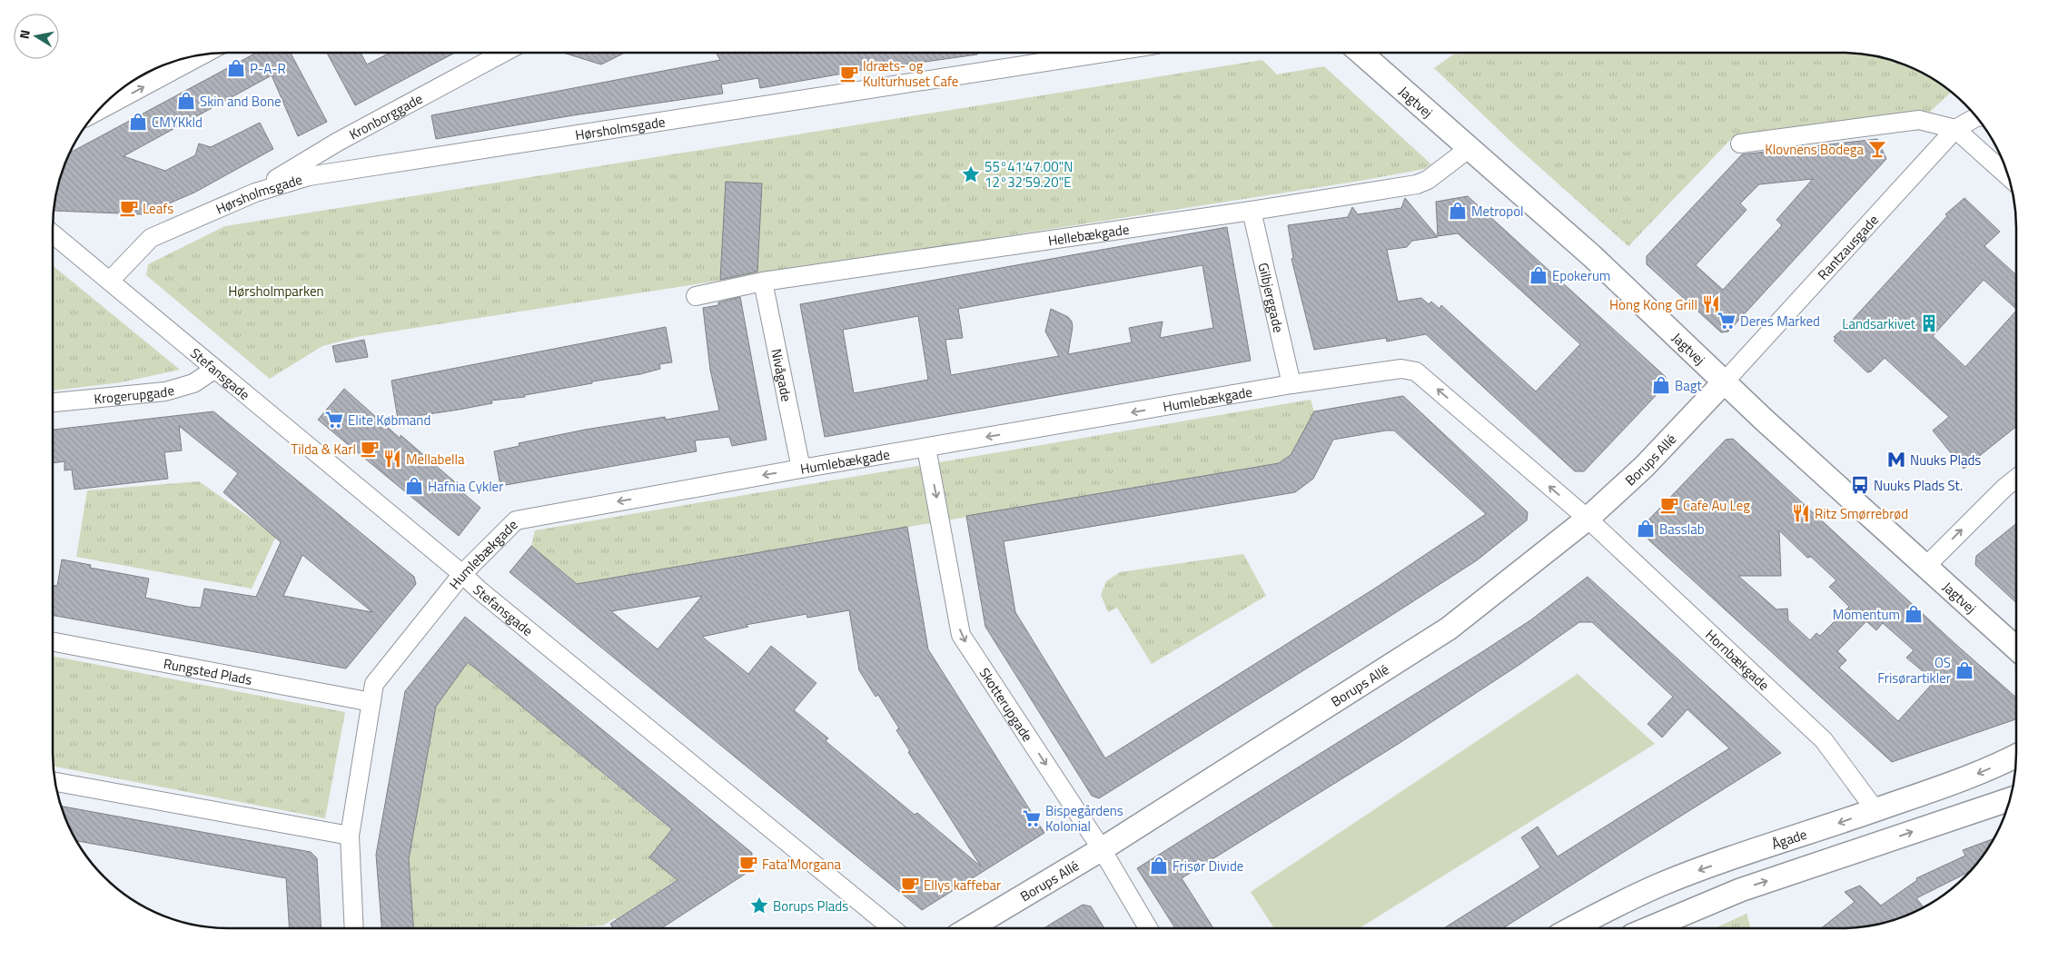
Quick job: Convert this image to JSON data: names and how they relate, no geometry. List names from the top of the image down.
{
  "streets": {
    "street": [
      "Jagtvej",
      "Kronborggade",
      "Hørsholmsgade",
      "Hellebækgade",
      "Rantzausgade",
      "Gilbjerggade",
      "Stefansgade",
      "Nivågade",
      "Krogerupgade",
      "Humlebækgade",
      "Borups Allé",
      "Hornbækgade",
      "Rungsted Plads",
      "Skotterupgade",
      "Ågade"
    ]
  },
  "crossings": [
    ["Jagtvej", "Hellebækgade"],
    ["Jagtvej", "Rantzausgade"],
    ["Jagtvej", "Borups Allé"],
    ["Kronborggade", "Hørsholmsgade"],
    ["Hørsholmsgade", "Stefansgade"],
    ["Hellebækgade", "Gilbjerggade"],
    ["Hellebækgade", "Nivågade"],
    ["Rantzausgade", "Borups Allé"],
    ["Gilbjerggade", "Humlebækgade"],
    ["Stefansgade", "Krogerupgade"],
    ["Stefansgade", "Humlebækgade"],
    ["Nivågade", "Humlebækgade"],
    ["Humlebækgade", "Borups Allé"],
    ["Humlebækgade", "Hornbækgade"],
    ["Humlebækgade", "Rungsted Plads"],
    ["Humlebækgade", "Skotterupgade"],
    ["Borups Allé", "Hornbækgade"],
    ["Borups Allé", "Skotterupgade"],
    ["Hornbækgade", "Ågade"]
  ],
  "one_way": ["Humlebækgade", "Skotterupgade"],
  "parks": ["Hørsholmparken"],
  "places": {
    "shop": [
      "P-A-R",
      "Skin and Bone",
      "CMYKkld",
      "Metropol",
      "Epokerum",
      "Bagt",
      "Hafnia Cykler",
      "Basslab",
      "Momentum",
      "OS Frisørartikler",
      "Frisør Divide"
    ],
    "cafe": [
      "Idræts- og Kulturhuset Cafe",
      "Leafs",
      "Tilda & Karl",
      "Cafe Au Leg",
      "Fata'Morgana",
      "Ellys kaffebar"
    ],
    "bar": ["Klovnens Bodega"],
    "place": ["55°41′47.00\"N 12°32′59.20\"E", "Borups Plads"],
    "restaurant": ["Hong Kong Grill", "Mellabella", "Ritz Smørrebrød"],
    "supermarket": ["Deres Marked", "Elite Købmand", "Bispegårdens Kolonial"],
    "building": ["Landsarkivet"],
    "metro station": ["Nuuks Plads"],
    "bus stop": ["Nuuks Plads St."]
  },
  "north": "left"
}
